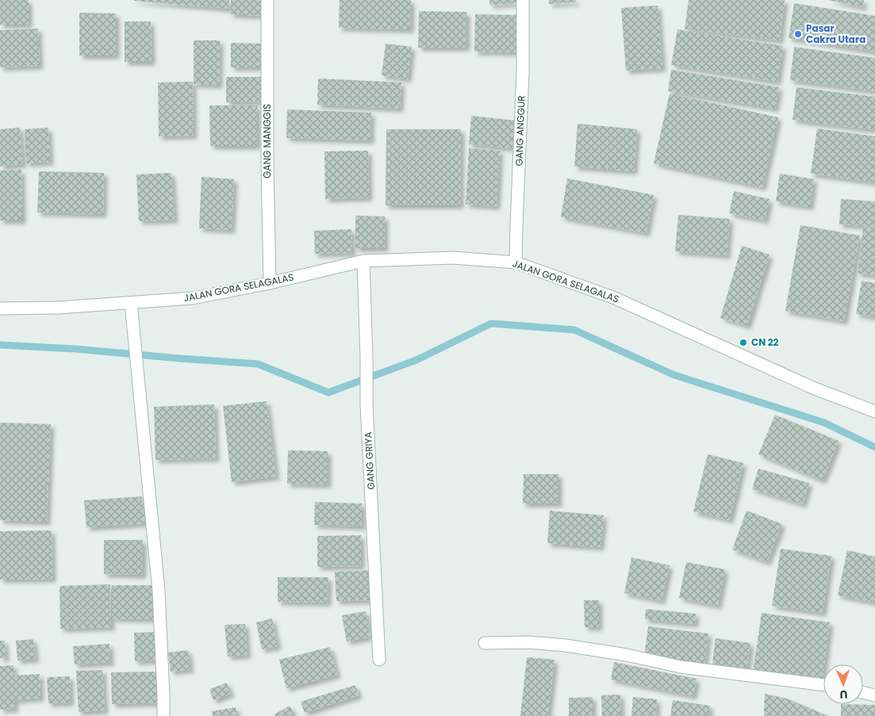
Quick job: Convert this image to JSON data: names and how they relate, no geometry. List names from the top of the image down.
{
  "streets": {
    "street": [
      "GANG ANGGUR",
      "GANG MANGGIS",
      "JALAN GORA SELAGALAS",
      "GANG GRIYA"
    ]
  },
  "crossings": [
    ["GANG ANGGUR", "JALAN GORA SELAGALAS"],
    ["GANG MANGGIS", "JALAN GORA SELAGALAS"],
    ["JALAN GORA SELAGALAS", "GANG GRIYA"]
  ],
  "places": ["Pasar Cakra Utara", "CN 22"],
  "north": "bottom"
}
